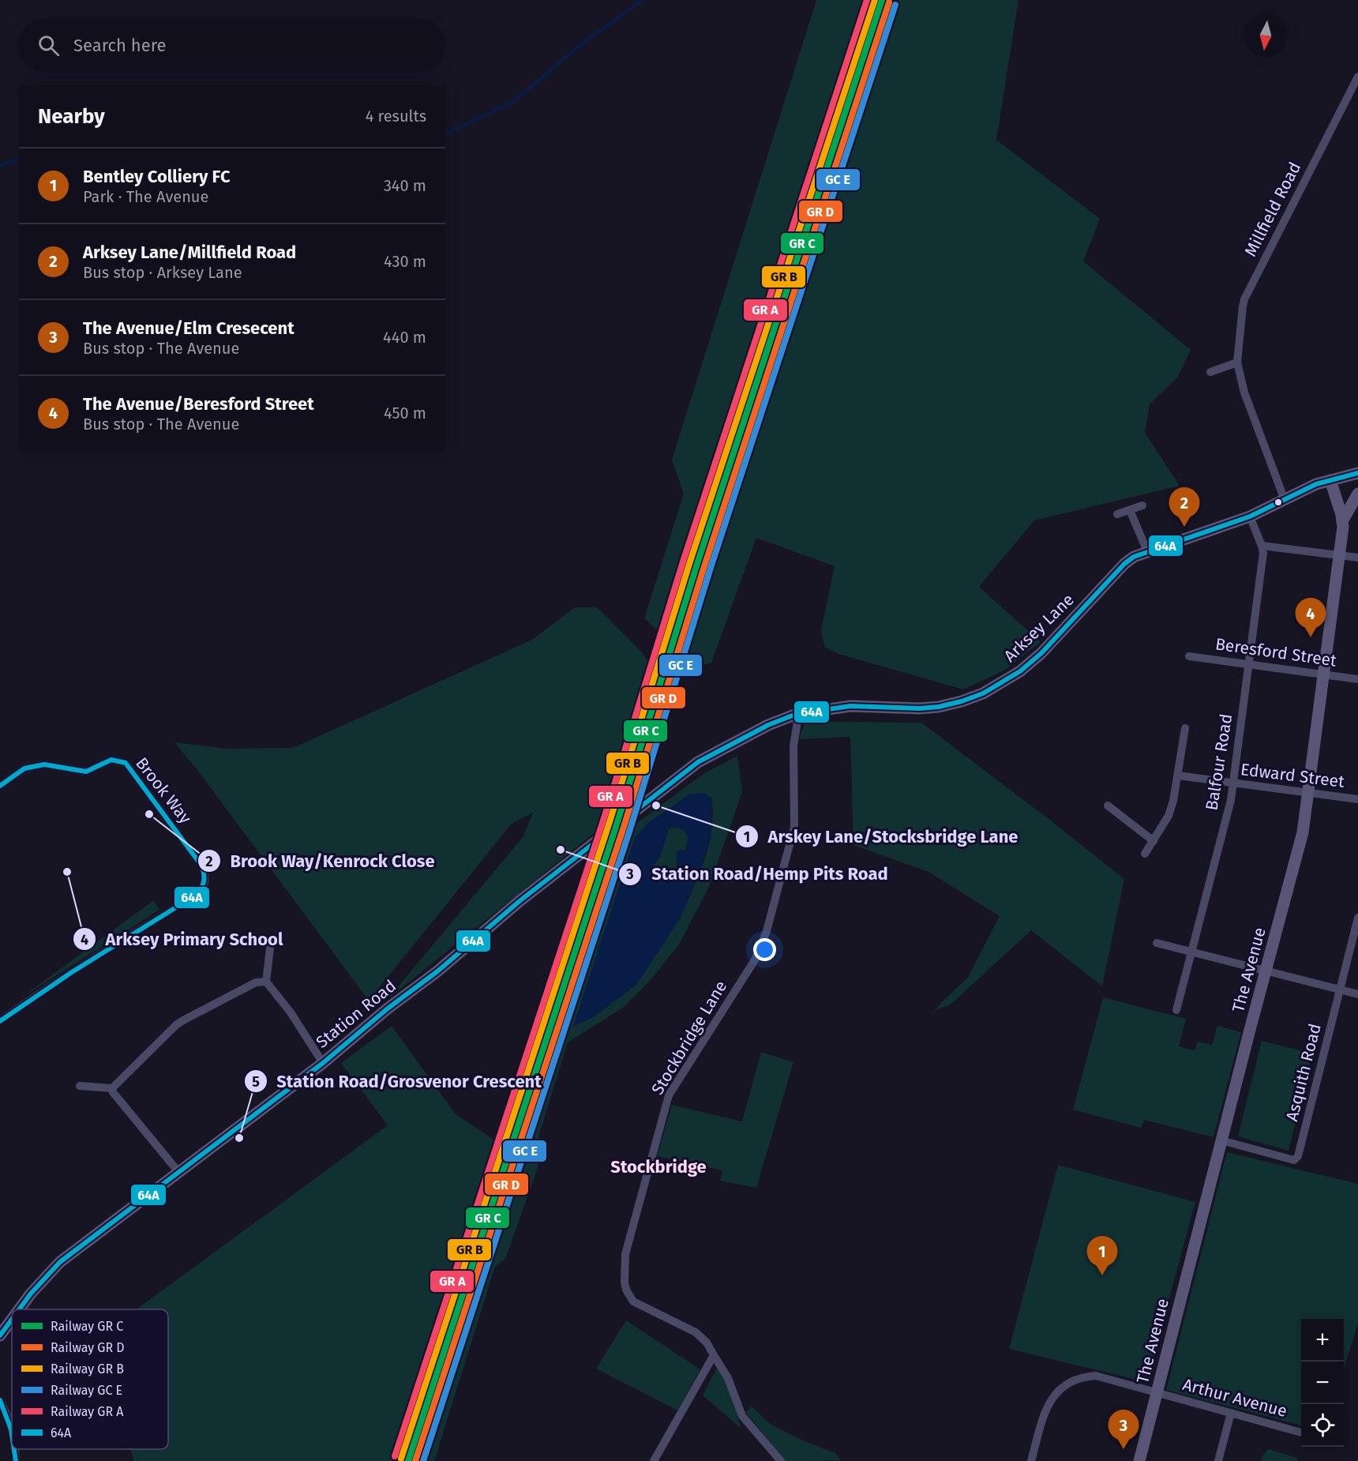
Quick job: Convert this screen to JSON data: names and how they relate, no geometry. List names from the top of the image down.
{
  "streets": {
    "street": [
      "Millfield Road",
      "Arksey Lane",
      "Beresford Street",
      "Balfour Road",
      "Edward Street",
      "Brook Way",
      "The Avenue",
      "Station Road",
      "Stockbridge Lane",
      "Asquith Road",
      "Arthur Avenue"
    ]
  },
  "crossings": [
    ["Millfield Road", "Arksey Lane"],
    ["Arksey Lane", "Balfour Road"],
    ["Arksey Lane", "The Avenue"],
    ["Arksey Lane", "Station Road"],
    ["Arksey Lane", "Stockbridge Lane"],
    ["Beresford Street", "Balfour Road"],
    ["Beresford Street", "The Avenue"],
    ["Balfour Road", "Edward Street"],
    ["Edward Street", "The Avenue"],
    ["The Avenue", "Asquith Road"],
    ["The Avenue", "Arthur Avenue"]
  ],
  "districts": ["Stockbridge"],
  "places": [
    "Arskey Lane/Stocksbridge Lane",
    "Brook Way/Kenrock Close",
    "Station Road/Hemp Pits Road",
    "Arksey Primary School",
    "Station Road/Grosvenor Crescent"
  ],
  "lines": ["transit line 64A"],
  "legend": [
    "Railway GR C",
    "Railway GR D",
    "Railway GR B",
    "Railway GC E",
    "Railway GR A",
    "64A"
  ],
  "north": "bottom",
  "page": {
    "search": "Search here",
    "heading": ["Nearby", "4 results"],
    "list": [
      {
        "mark": "1",
        "name": "Bentley Colliery FC",
        "note": "Park · The Avenue",
        "value": "340 m"
      },
      {
        "mark": "2",
        "name": "Arksey Lane/Millfield Road",
        "note": "Bus stop · Arksey Lane",
        "value": "430 m"
      },
      {
        "mark": "3",
        "name": "The Avenue/Elm Cresecent",
        "note": "Bus stop · The Avenue",
        "value": "440 m"
      },
      {
        "mark": "4",
        "name": "The Avenue/Beresford Street",
        "note": "Bus stop · The Avenue",
        "value": "450 m"
      }
    ],
    "pins": [
      "2",
      "4",
      "1",
      "3"
    ],
    "map_buttons": ["+", "−"]
  }
}
